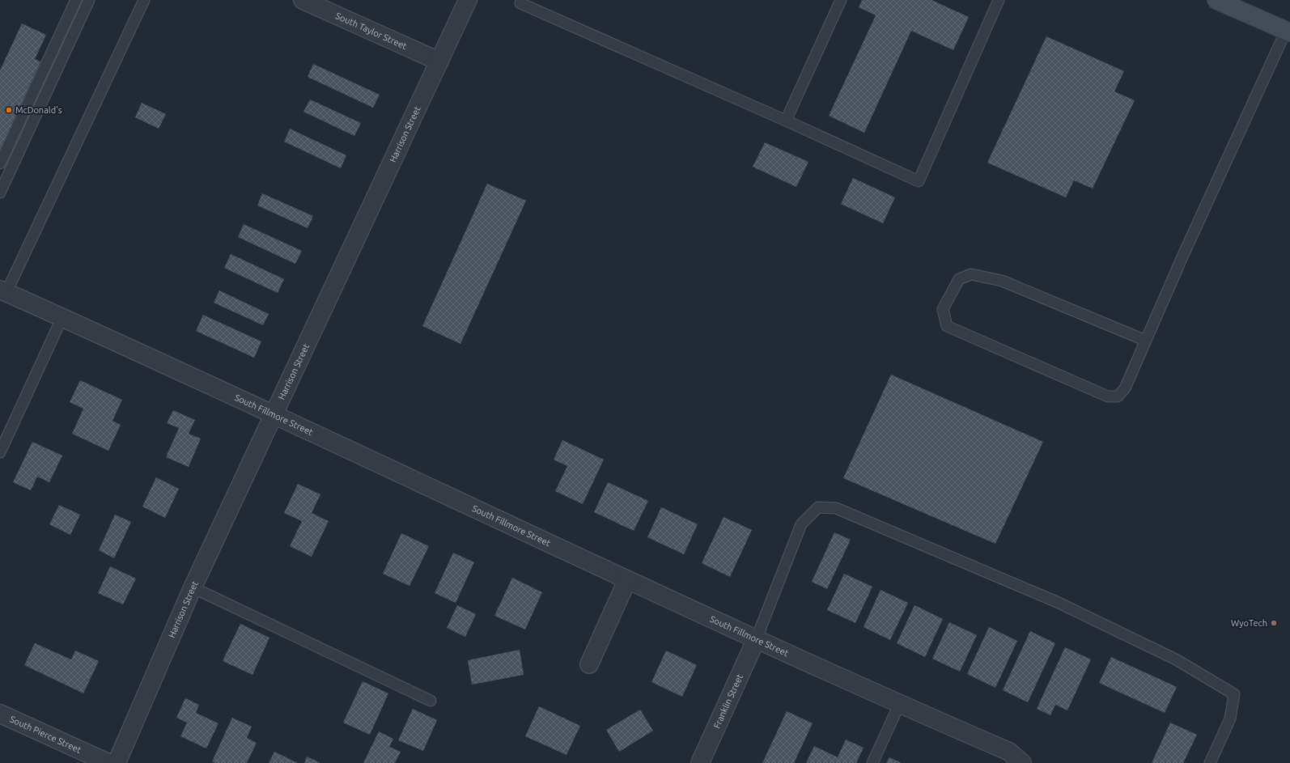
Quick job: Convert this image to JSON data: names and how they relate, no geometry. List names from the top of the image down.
{
  "streets": {
    "street": [
      "South Taylor Street",
      "Harrison Street",
      "South Fillmore Street",
      "Franklin Street",
      "South Pierce Street"
    ]
  },
  "crossings": [
    ["South Taylor Street", "Harrison Street"],
    ["Harrison Street", "South Fillmore Street"],
    ["South Fillmore Street", "Franklin Street"]
  ],
  "places": ["McDonald's", "WyoTech"]
}
